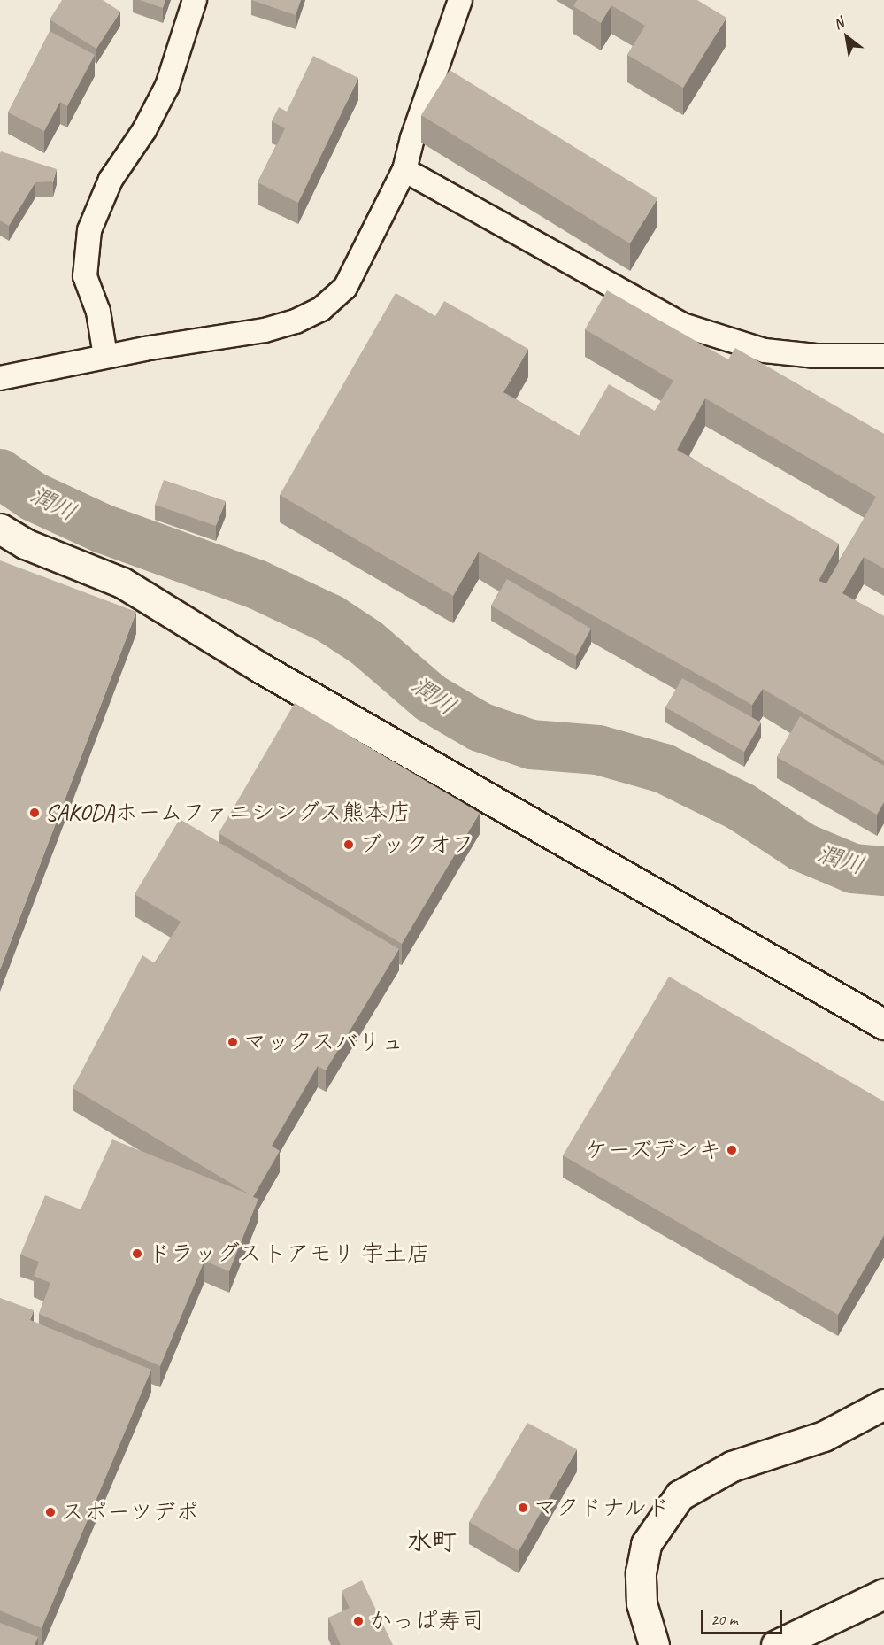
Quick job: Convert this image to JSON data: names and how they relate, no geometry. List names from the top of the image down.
{
  "districts": ["水町"],
  "water": ["潤川"],
  "places": [
    "SAKODAホームファニシングス熊本店",
    "ブックオフ",
    "マックスバリュ",
    "ケーズデンキ",
    "ドラッグストアモリ 宇土店",
    "マクドナルド",
    "スポーツデポ",
    "かっぱ寿司"
  ],
  "scale_bar": "20 m",
  "north": "top left"
}
